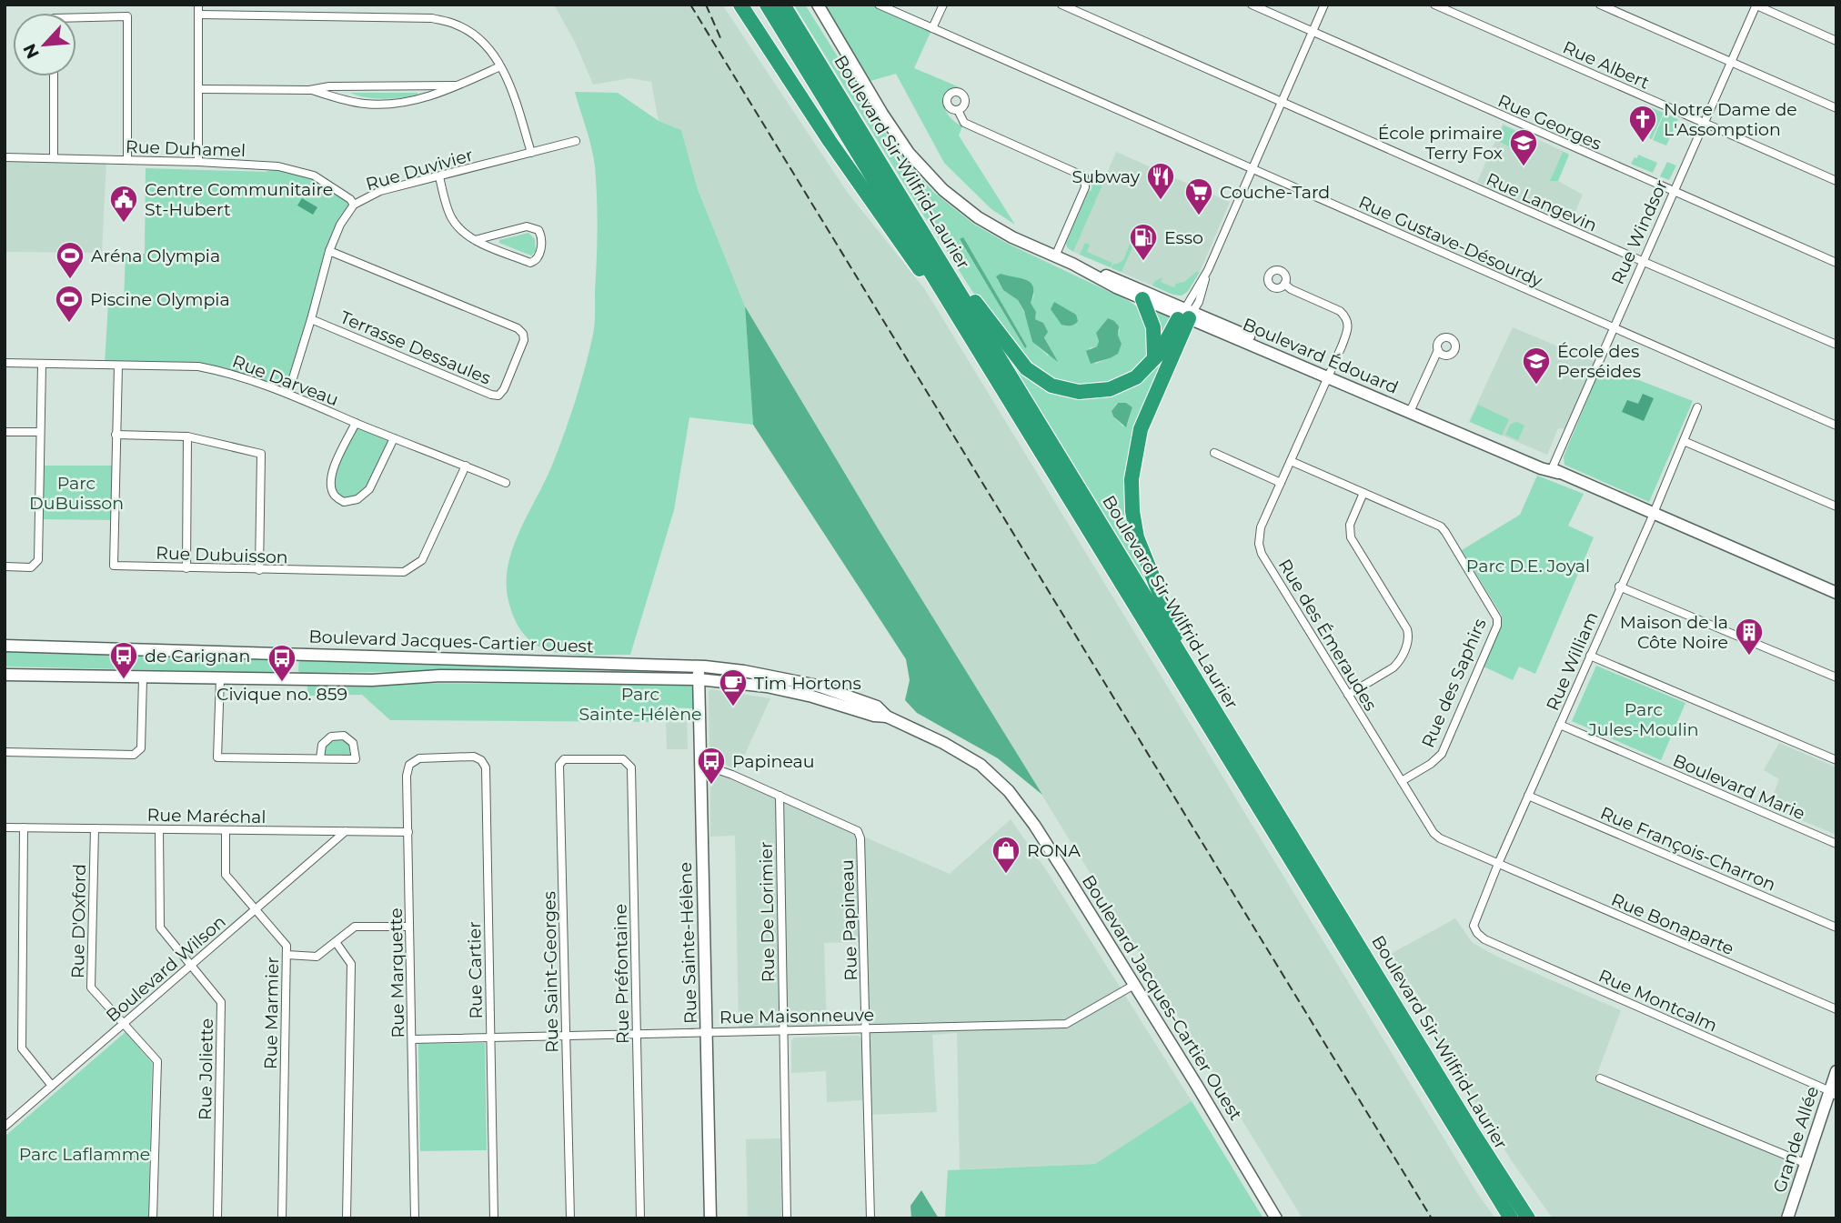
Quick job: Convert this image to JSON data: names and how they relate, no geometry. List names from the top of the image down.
{
  "streets": {
    "highway": ["Boulevard Sir-Wilfrid-Laurier"],
    "main road": [
      "Boulevard Édouard",
      "Boulevard Jacques-Cartier Ouest",
      "Rue Sainte-Hélène",
      "Grande Allée"
    ],
    "street": [
      "Rue Albert",
      "Rue Georges",
      "Rue Duhamel",
      "Rue Duvivier",
      "Rue Langevin",
      "Rue Windsor",
      "Rue Gustave-Désourdy",
      "Terrasse Dessaules",
      "Rue Darveau",
      "Rue Dubuisson",
      "Rue des Émeraudes",
      "Rue William",
      "Rue des Saphirs",
      "Boulevard Marie",
      "Rue Maréchal",
      "Rue François-Charron",
      "Rue De Lorimier",
      "Rue Papineau",
      "Rue D'Oxford",
      "Rue Bonaparte",
      "Boulevard Wilson",
      "Rue Cartier",
      "Rue Saint-Georges",
      "Rue Marquette",
      "Rue Préfontaine",
      "Rue Montcalm",
      "Rue Marmier",
      "Rue Maisonneuve",
      "Rue Joliette"
    ]
  },
  "crossings": [
    ["Rue Albert", "Rue Windsor"],
    ["Rue Georges", "Rue Windsor"],
    ["Rue Duhamel", "Rue Duvivier"],
    ["Rue Duvivier", "Terrasse Dessaules"],
    ["Rue Duvivier", "Rue Darveau"],
    ["Rue Langevin", "Rue Windsor"],
    ["Rue Windsor", "Rue Gustave-Désourdy"],
    ["Rue Windsor", "Boulevard Édouard"],
    ["Boulevard Édouard", "Rue des Émeraudes"],
    ["Boulevard Édouard", "Rue William"],
    ["Rue Darveau", "Rue Dubuisson"],
    ["Rue des Émeraudes", "Rue William"],
    ["Rue des Émeraudes", "Rue des Saphirs"],
    ["Rue des Émeraudes", "Rue Bonaparte"],
    ["Boulevard Jacques-Cartier Ouest", "Rue Sainte-Hélène"],
    ["Boulevard Jacques-Cartier Ouest", "Rue Maisonneuve"],
    ["Rue William", "Boulevard Marie"],
    ["Rue William", "Rue François-Charron"],
    ["Rue William", "Rue Bonaparte"],
    ["Rue William", "Rue Montcalm"],
    ["Rue Maréchal", "Rue D'Oxford"],
    ["Rue Maréchal", "Boulevard Wilson"],
    ["Rue Maréchal", "Rue Marquette"],
    ["Rue Maréchal", "Rue Marmier"],
    ["Rue Maréchal", "Rue Joliette"],
    ["Rue De Lorimier", "Rue Papineau"],
    ["Rue De Lorimier", "Rue Maisonneuve"],
    ["Rue Papineau", "Rue Sainte-Hélène"],
    ["Rue Papineau", "Rue Maisonneuve"],
    ["Rue D'Oxford", "Boulevard Wilson"],
    ["Rue Sainte-Hélène", "Rue Maisonneuve"],
    ["Boulevard Wilson", "Rue Marmier"],
    ["Boulevard Wilson", "Rue Joliette"],
    ["Rue Cartier", "Rue Marquette"],
    ["Rue Cartier", "Rue Maisonneuve"],
    ["Rue Saint-Georges", "Rue Préfontaine"],
    ["Rue Saint-Georges", "Rue Maisonneuve"],
    ["Rue Marquette", "Rue Maisonneuve"],
    ["Rue Préfontaine", "Rue Maisonneuve"],
    ["Rue Montcalm", "Grande Allée"]
  ],
  "parks": [
    "Parc DuBuisson",
    "Parc D.E. Joyal",
    "Parc Sainte-Hélène",
    "Parc Jules-Moulin",
    "Parc Laflamme"
  ],
  "places": {
    "church": ["Notre Dame de L'Assomption"],
    "school or university": ["École primaire Terry Fox", "École des Perséides"],
    "restaurant": ["Subway"],
    "supermarket": ["Couche-Tard"],
    "public building": ["Centre Communitaire St-Hubert"],
    "fuel station": ["Esso"],
    "sports": ["Aréna Olympia", "Piscine Olympia"],
    "building": ["Maison de la Côte Noire"],
    "bus stop": ["de Carignan", "Civique no. 859", "Papineau"],
    "cafe": ["Tim Hortons"],
    "shop": ["RONA"]
  },
  "north": "bottom left"
}
